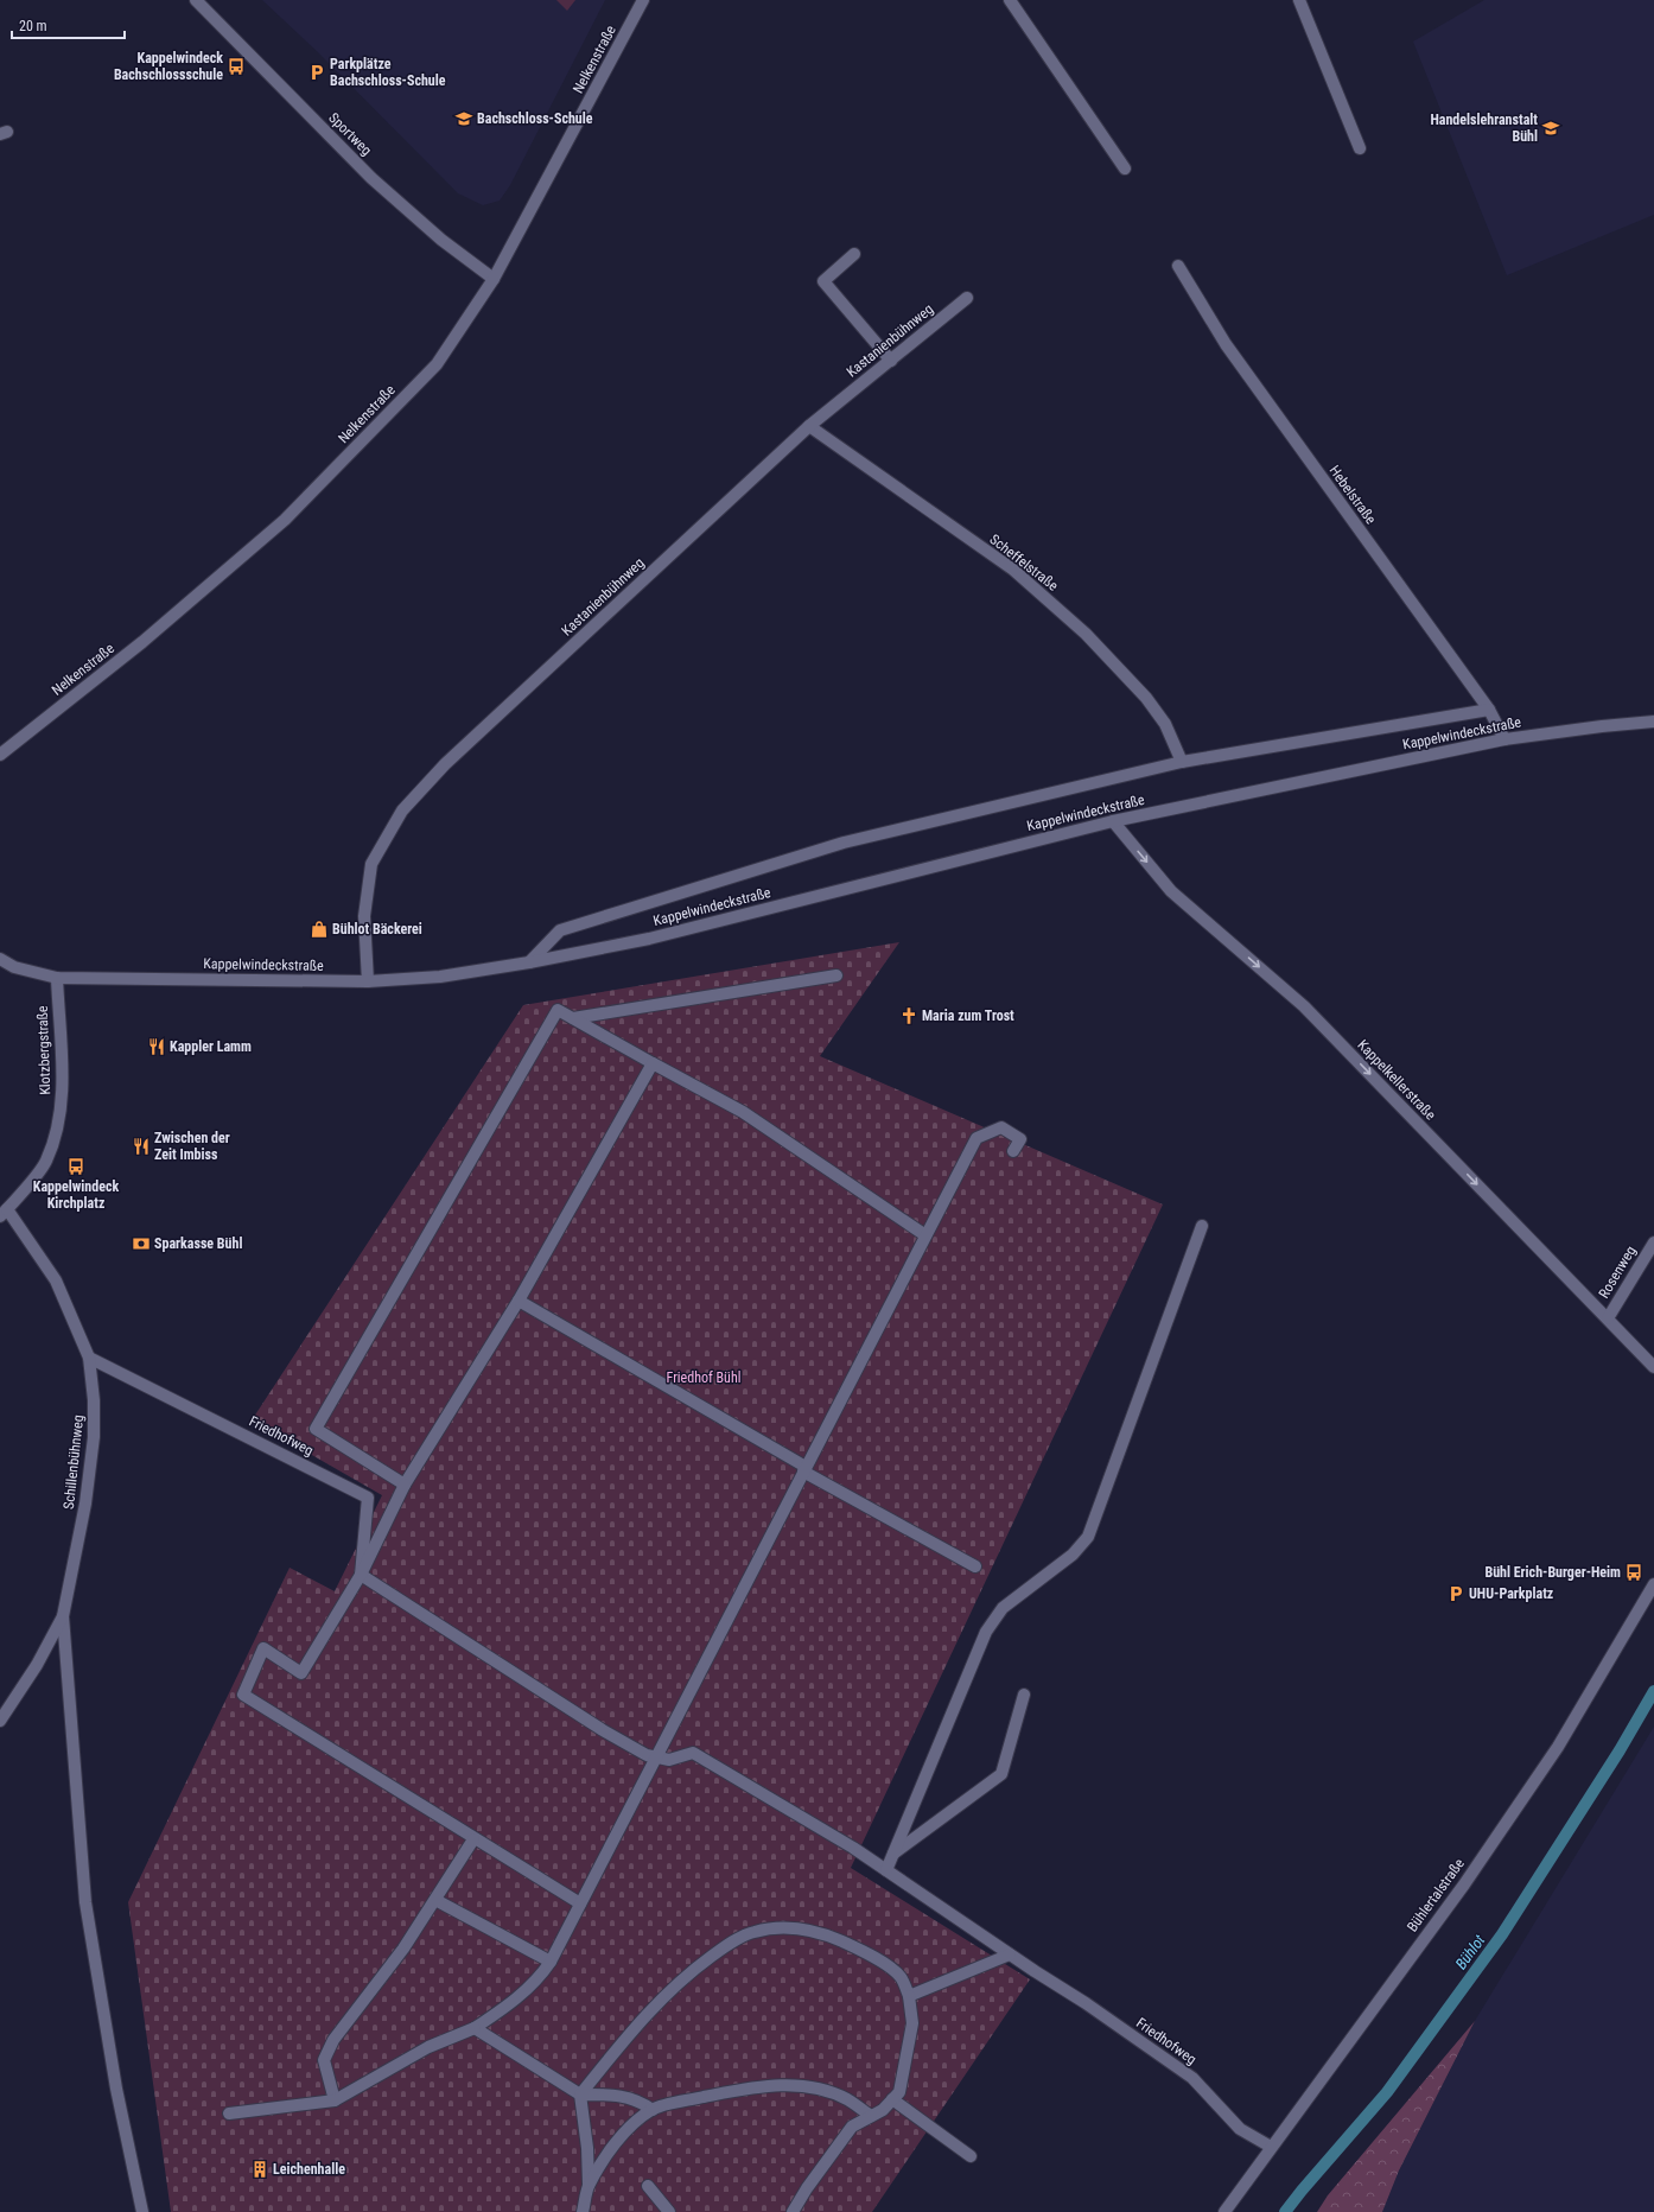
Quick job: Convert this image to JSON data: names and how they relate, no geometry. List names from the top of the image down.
{
  "streets": {
    "street": [
      "Nelkenstraße",
      "Sportweg",
      "Kastanienbühnweg",
      "Hebelstraße",
      "Scheffelstraße",
      "Kappelwindeckstraße",
      "Klotzbergstraße",
      "Kappelkellerstraße",
      "Rosenweg",
      "Friedhofweg",
      "Schillenbühnweg",
      "Bühlertalstraße"
    ]
  },
  "crossings": [
    ["Nelkenstraße", "Sportweg"],
    ["Kastanienbühnweg", "Scheffelstraße"],
    ["Kastanienbühnweg", "Kappelwindeckstraße"],
    ["Hebelstraße", "Kappelwindeckstraße"],
    ["Scheffelstraße", "Kappelwindeckstraße"],
    ["Kappelwindeckstraße", "Klotzbergstraße"],
    ["Kappelwindeckstraße", "Kappelkellerstraße"],
    ["Klotzbergstraße", "Schillenbühnweg"],
    ["Kappelkellerstraße", "Rosenweg"],
    ["Friedhofweg", "Schillenbühnweg"],
    ["Friedhofweg", "Bühlertalstraße"]
  ],
  "one_way": ["Kappelkellerstraße"],
  "water": ["Bühlot"],
  "parks": ["Friedhof Bühl"],
  "places": {
    "bus stop": ["Kappelwindeck Bachschlossschule", "Kappelwindeck Kirchplatz", "Bühl Erich-Burger-Heim"],
    "parking": ["Parkplätze Bachschloss-Schule", "UHU-Parkplatz"],
    "school or university": ["Bachschloss-Schule", "Handelslehranstalt Bühl"],
    "shop": ["Bühlot Bäckerei"],
    "church": ["Maria zum Trost"],
    "restaurant": ["Kappler Lamm", "Zwischen der Zeit Imbiss"],
    "bank": ["Sparkasse Bühl"],
    "building": ["Leichenhalle"]
  },
  "scale_bar": "20 m"
}
